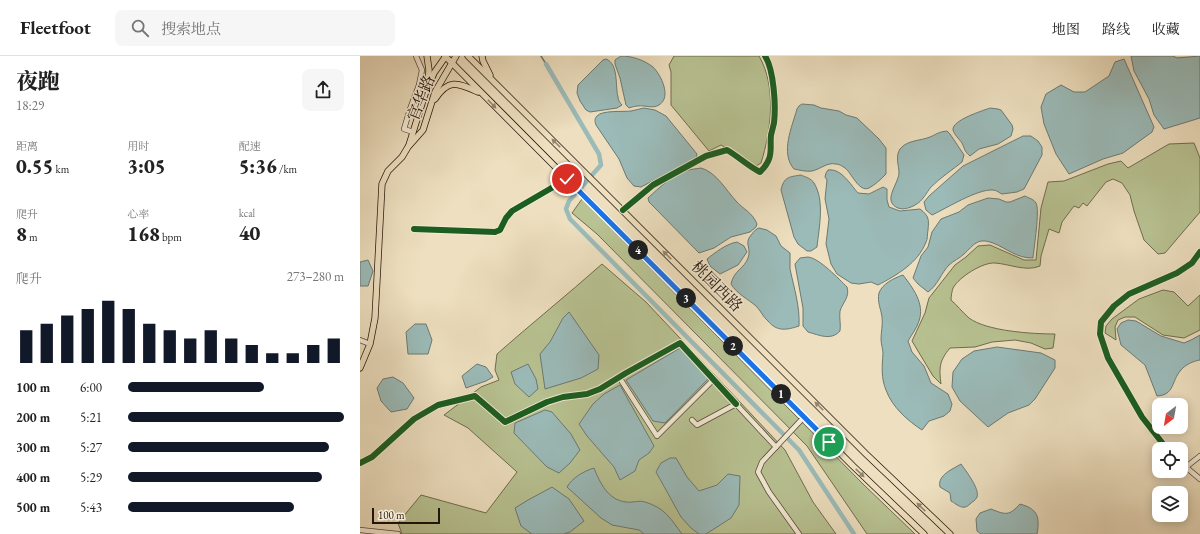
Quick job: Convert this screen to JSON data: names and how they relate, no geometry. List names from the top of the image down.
{
  "streets": {
    "main road": ["官华路", "桃园西路"]
  },
  "crossings": [
    ["官华路", "桃园西路"]
  ],
  "scale_bar": "100 m",
  "north": "bottom left",
  "page": {
    "header": "Fleetfoot",
    "search": "搜索地点",
    "nav": ["地图", "路线", "收藏"],
    "heading": ["夜跑", "18:29"],
    "stats": [
      ["距离", "0.55 km"],
      ["用时", "3:05"],
      ["配速", "5:36 /km"],
      ["爬升", "8 m"],
      ["心率", "168 bpm"],
      ["kcal", "40"]
    ],
    "pins": [
      "4",
      "3",
      "2",
      "1"
    ],
    "chart": ["爬升", "273–280 m"],
    "list": [
      {
        "name": "100 m",
        "note": "6:00"
      },
      {
        "name": "200 m",
        "note": "5:21"
      },
      {
        "name": "300 m",
        "note": "5:27"
      },
      {
        "name": "400 m",
        "note": "5:29"
      },
      {
        "name": "500 m",
        "note": "5:43"
      }
    ],
    "scale": "100 m"
  }
}
